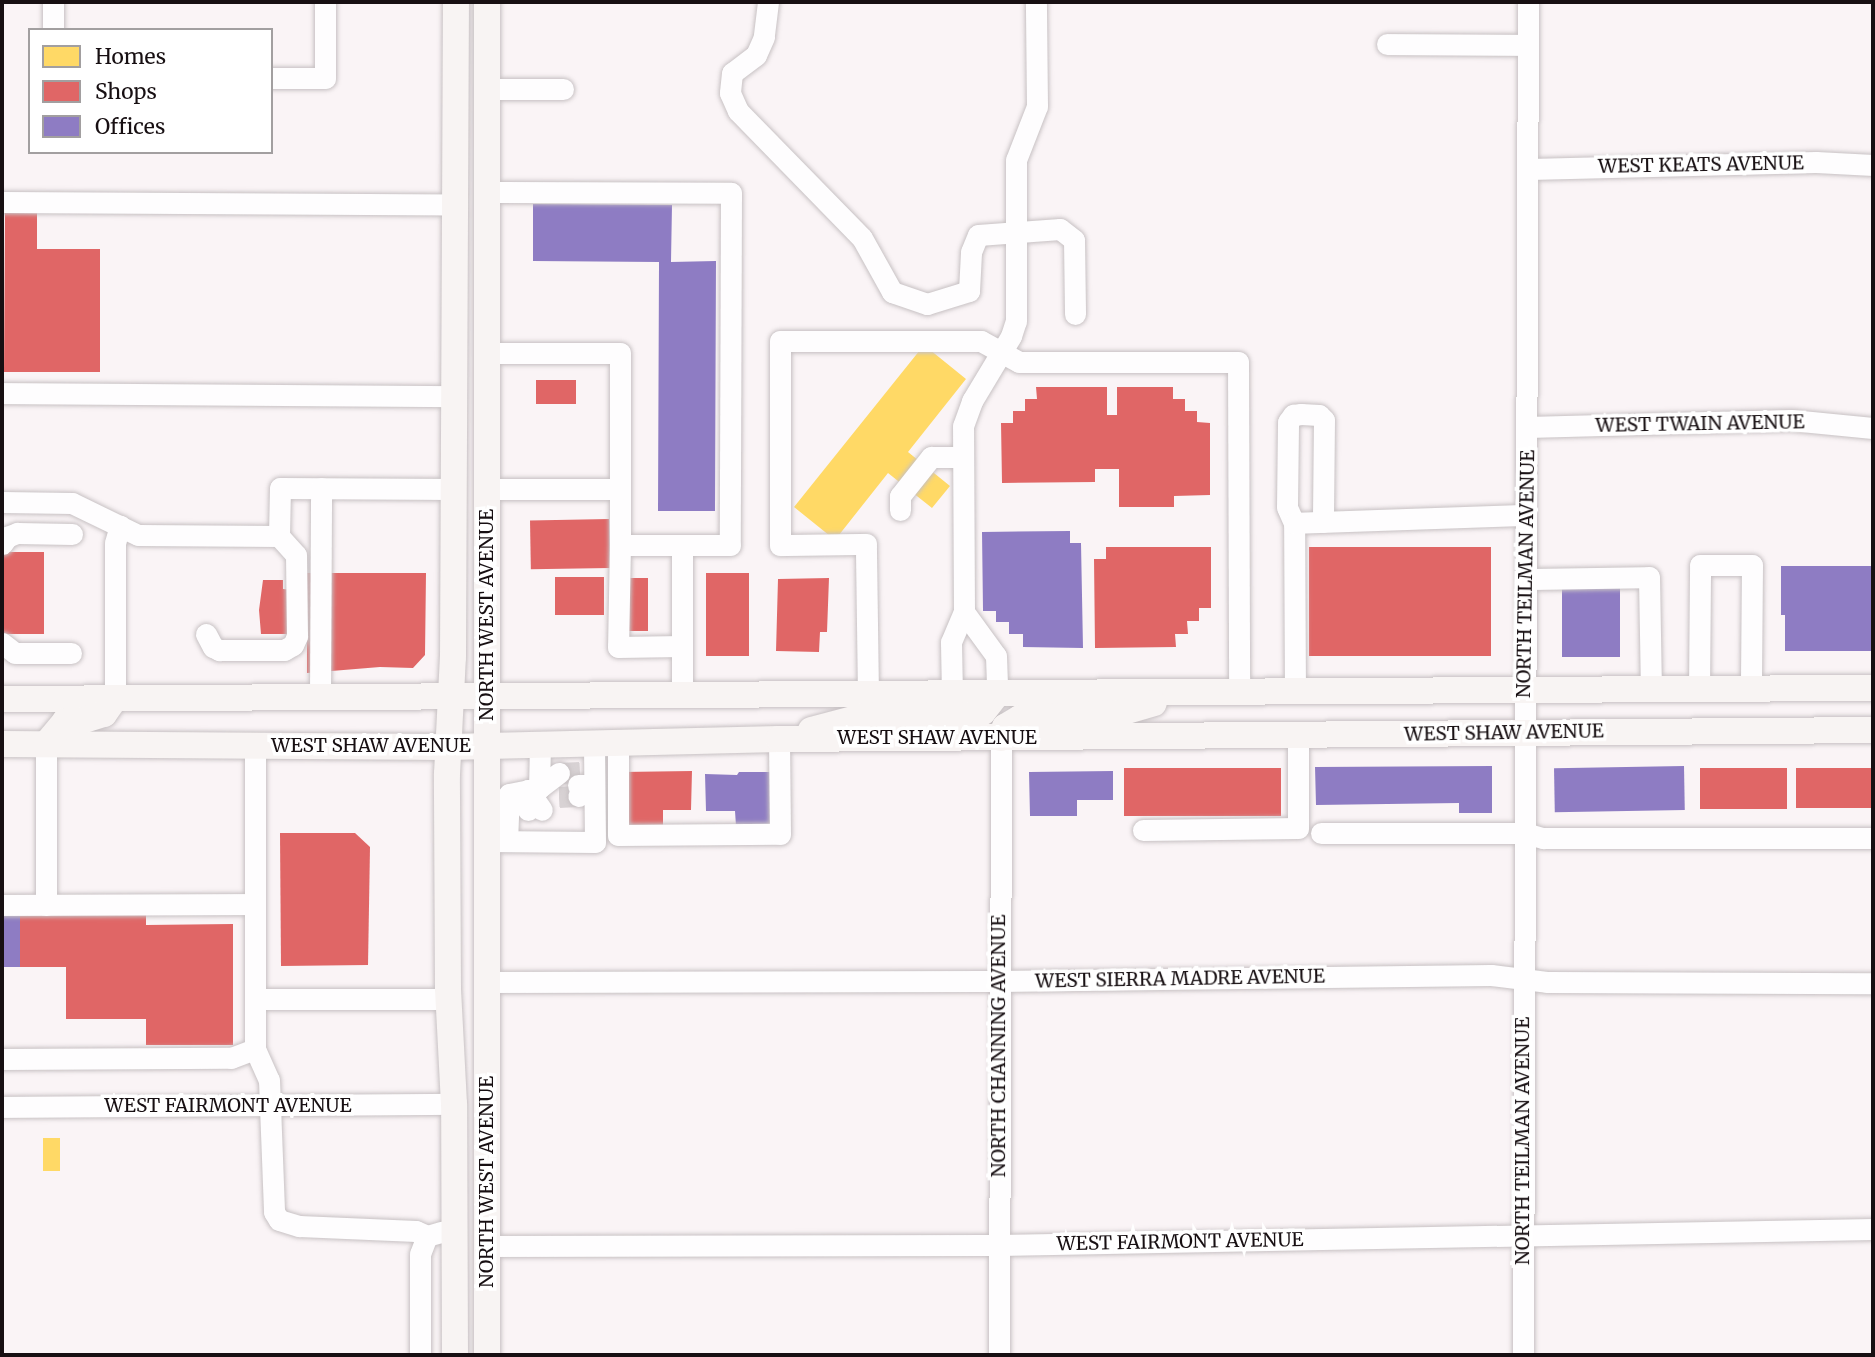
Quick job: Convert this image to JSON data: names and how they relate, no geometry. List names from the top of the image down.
{
  "streets": {
    "main road": ["NORTH WEST AVENUE", "WEST SHAW AVENUE"],
    "street": [
      "WEST KEATS AVENUE",
      "WEST TWAIN AVENUE",
      "NORTH TEILMAN AVENUE",
      "WEST SIERRA MADRE AVENUE",
      "NORTH CHANNING AVENUE",
      "WEST FAIRMONT AVENUE"
    ]
  },
  "crossings": [
    ["WEST KEATS AVENUE", "NORTH TEILMAN AVENUE"],
    ["WEST TWAIN AVENUE", "NORTH TEILMAN AVENUE"],
    ["NORTH TEILMAN AVENUE", "WEST SHAW AVENUE"],
    ["NORTH TEILMAN AVENUE", "WEST SIERRA MADRE AVENUE"],
    ["NORTH TEILMAN AVENUE", "WEST FAIRMONT AVENUE"],
    ["NORTH WEST AVENUE", "WEST SHAW AVENUE"],
    ["NORTH WEST AVENUE", "WEST SIERRA MADRE AVENUE"],
    ["NORTH WEST AVENUE", "WEST FAIRMONT AVENUE"],
    ["WEST SHAW AVENUE", "NORTH CHANNING AVENUE"],
    ["WEST SIERRA MADRE AVENUE", "NORTH CHANNING AVENUE"],
    ["NORTH CHANNING AVENUE", "WEST FAIRMONT AVENUE"]
  ],
  "legend": ["Homes", "Shops", "Offices"]
}
